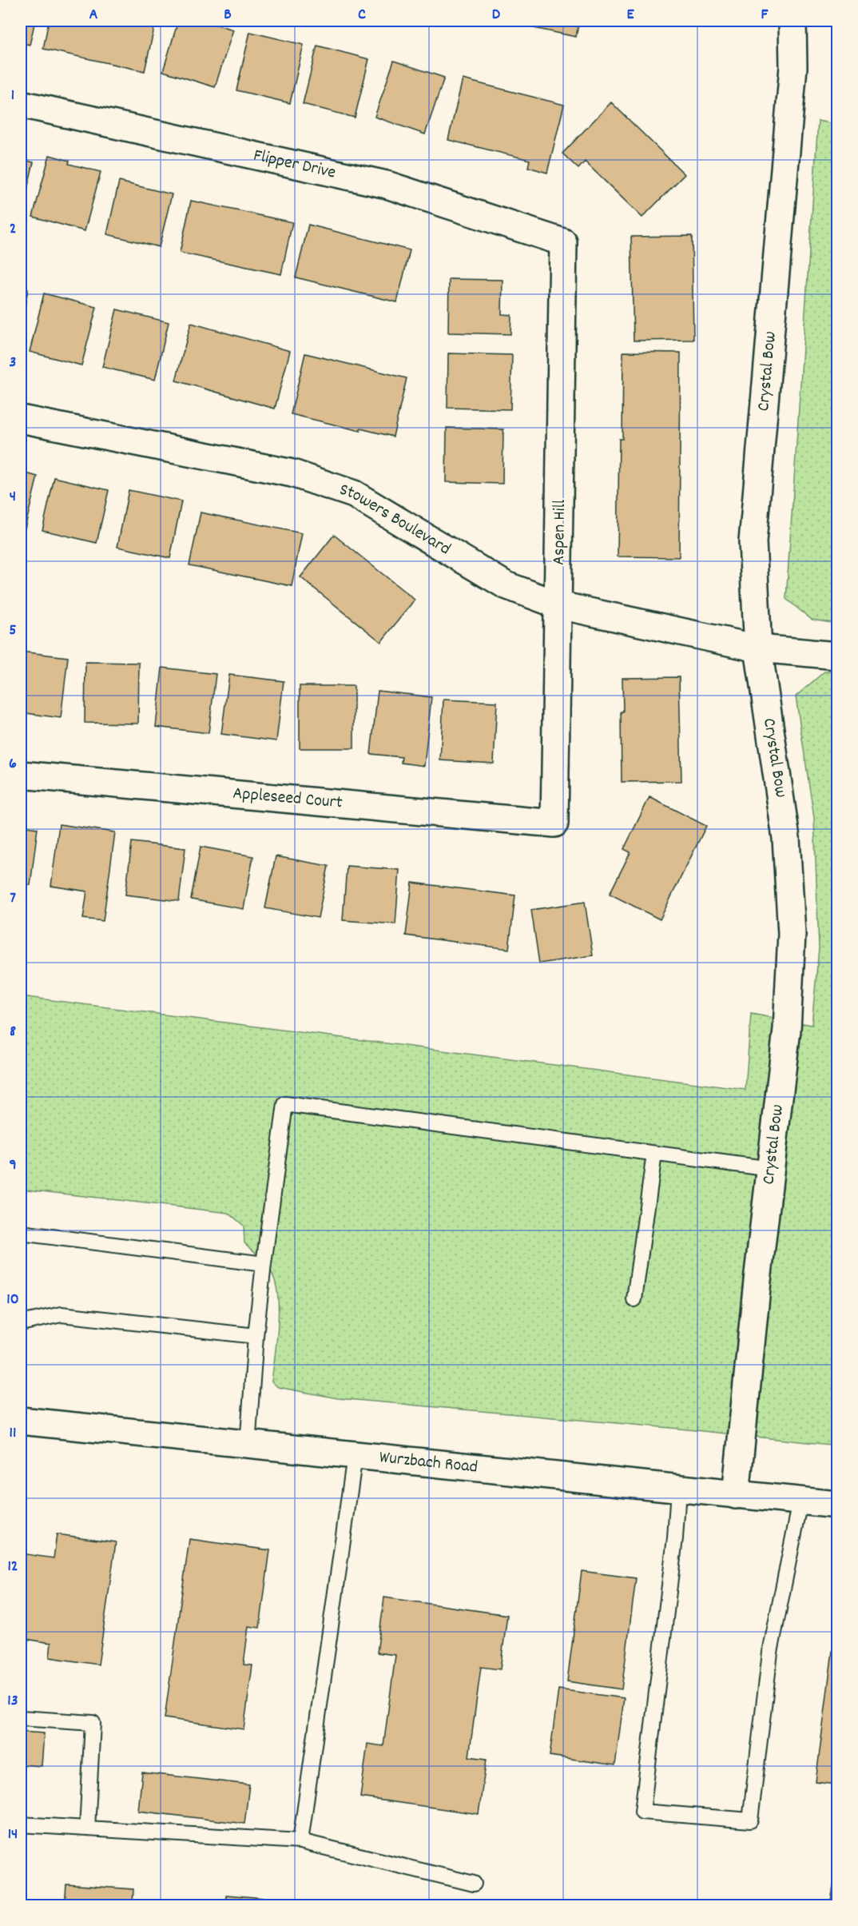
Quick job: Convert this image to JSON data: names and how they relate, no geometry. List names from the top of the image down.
{
  "streets": {
    "street": [
      "Flipper Drive",
      "Crystal Bow",
      "Stowers Boulevard",
      "Aspen Hill",
      "Appleseed Court",
      "Wurzbach Road"
    ]
  },
  "crossings": [
    ["Flipper Drive", "Aspen Hill"],
    ["Crystal Bow", "Stowers Boulevard"],
    ["Crystal Bow", "Wurzbach Road"],
    ["Stowers Boulevard", "Aspen Hill"],
    ["Aspen Hill", "Appleseed Court"]
  ],
  "grid": {
    "columns": [
      "A",
      "B",
      "C",
      "D",
      "E",
      "F"
    ],
    "rows": [
      "1",
      "2",
      "3",
      "4",
      "5",
      "6",
      "7",
      "8",
      "9",
      "10",
      "11",
      "12",
      "13",
      "14"
    ]
  }
}
